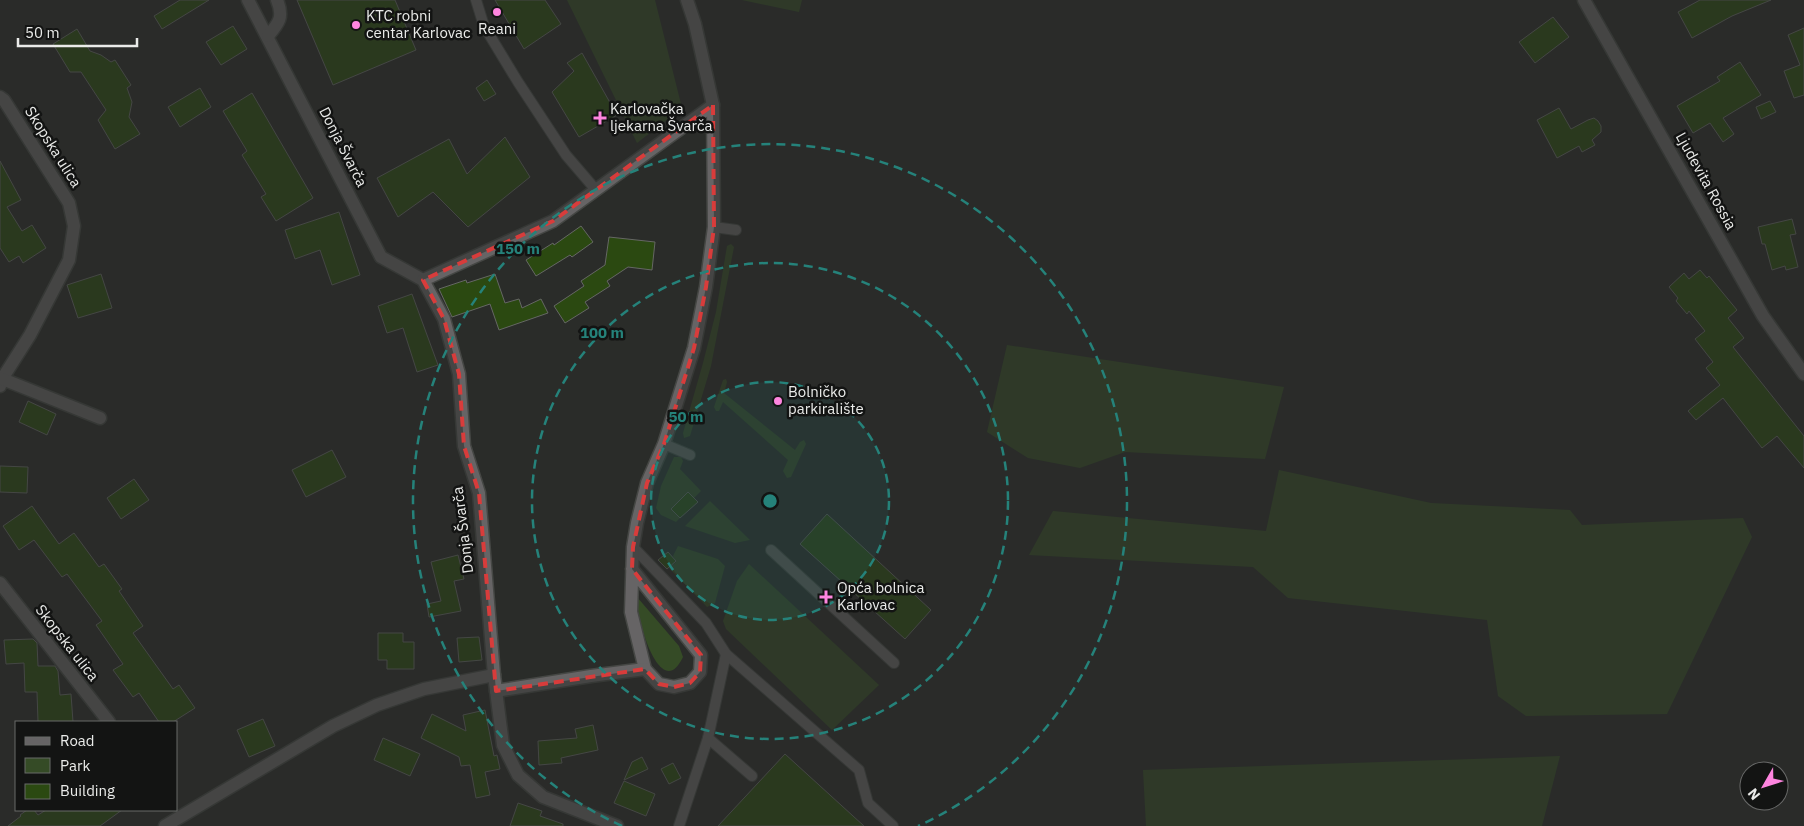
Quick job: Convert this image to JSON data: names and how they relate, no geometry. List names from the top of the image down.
{
  "streets": {
    "street": ["Skopska ulica", "Donja Švarča", "Ljudevita Rossia"]
  },
  "places": {
    "other": ["Reani", "KTC robni centar Karlovac", "Bolničko parkiralište"],
    "health": ["Karlovačka ljekarna Švarča", "Opća bolnica Karlovac"]
  },
  "legend": ["Road", "Park", "Building"],
  "scale_bar": "50 m",
  "north": "bottom left",
  "rings": ["150 m", "100 m", "50 m"]
}
